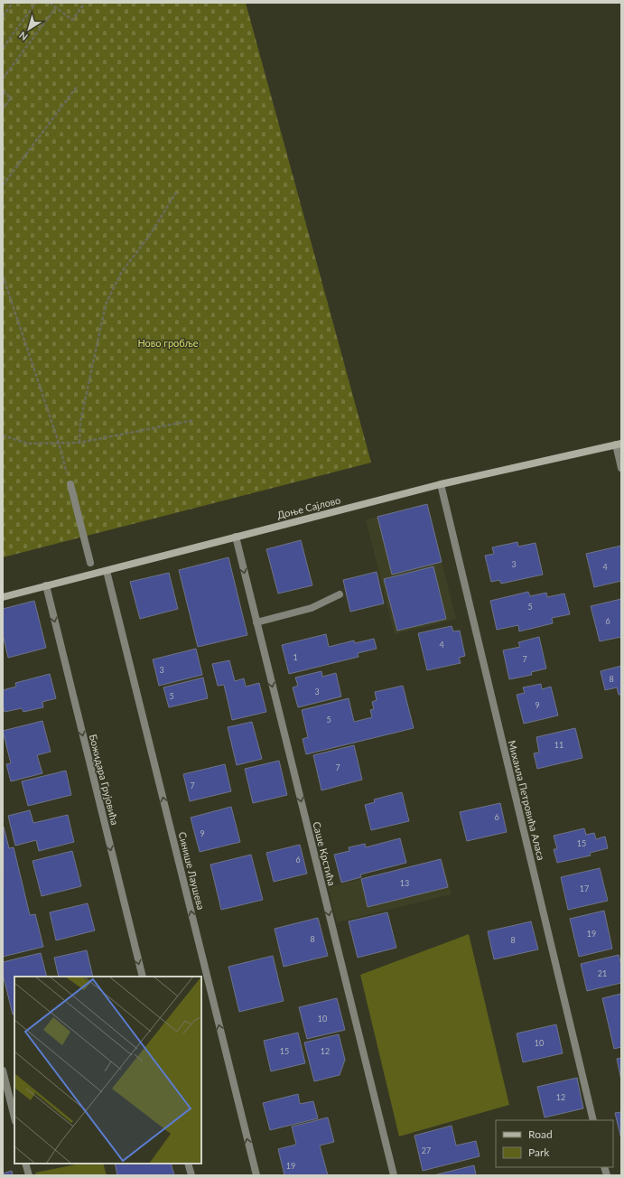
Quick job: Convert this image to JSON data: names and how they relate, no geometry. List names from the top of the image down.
{
  "streets": {
    "street": [
      "Доње Сајлово",
      "Божидара Грујовића",
      "Михаила Петровића Аласа",
      "Саше Крстића",
      "Синише Лаушева"
    ]
  },
  "crossings": [
    ["Доње Сајлово", "Божидара Грујовића"],
    ["Доње Сајлово", "Михаила Петровића Аласа"],
    ["Доње Сајлово", "Саше Крстића"],
    ["Доње Сајлово", "Синише Лаушева"]
  ],
  "one_way": ["Божидара Грујовића", "Саше Крстића", "Синише Лаушева"],
  "parks": ["Ново гробље"],
  "house_numbers": [
    "3",
    "4",
    "5",
    "6",
    "4",
    "1",
    "7",
    "3",
    "8",
    "3",
    "5",
    "9",
    "5",
    "11",
    "7",
    "7",
    "6",
    "9",
    "15",
    "6",
    "13",
    "17",
    "19",
    "8",
    "8",
    "21",
    "10",
    "10",
    "15",
    "12",
    "12",
    "27",
    "19"
  ],
  "legend": ["Road", "Park"],
  "north": "bottom left"
}
